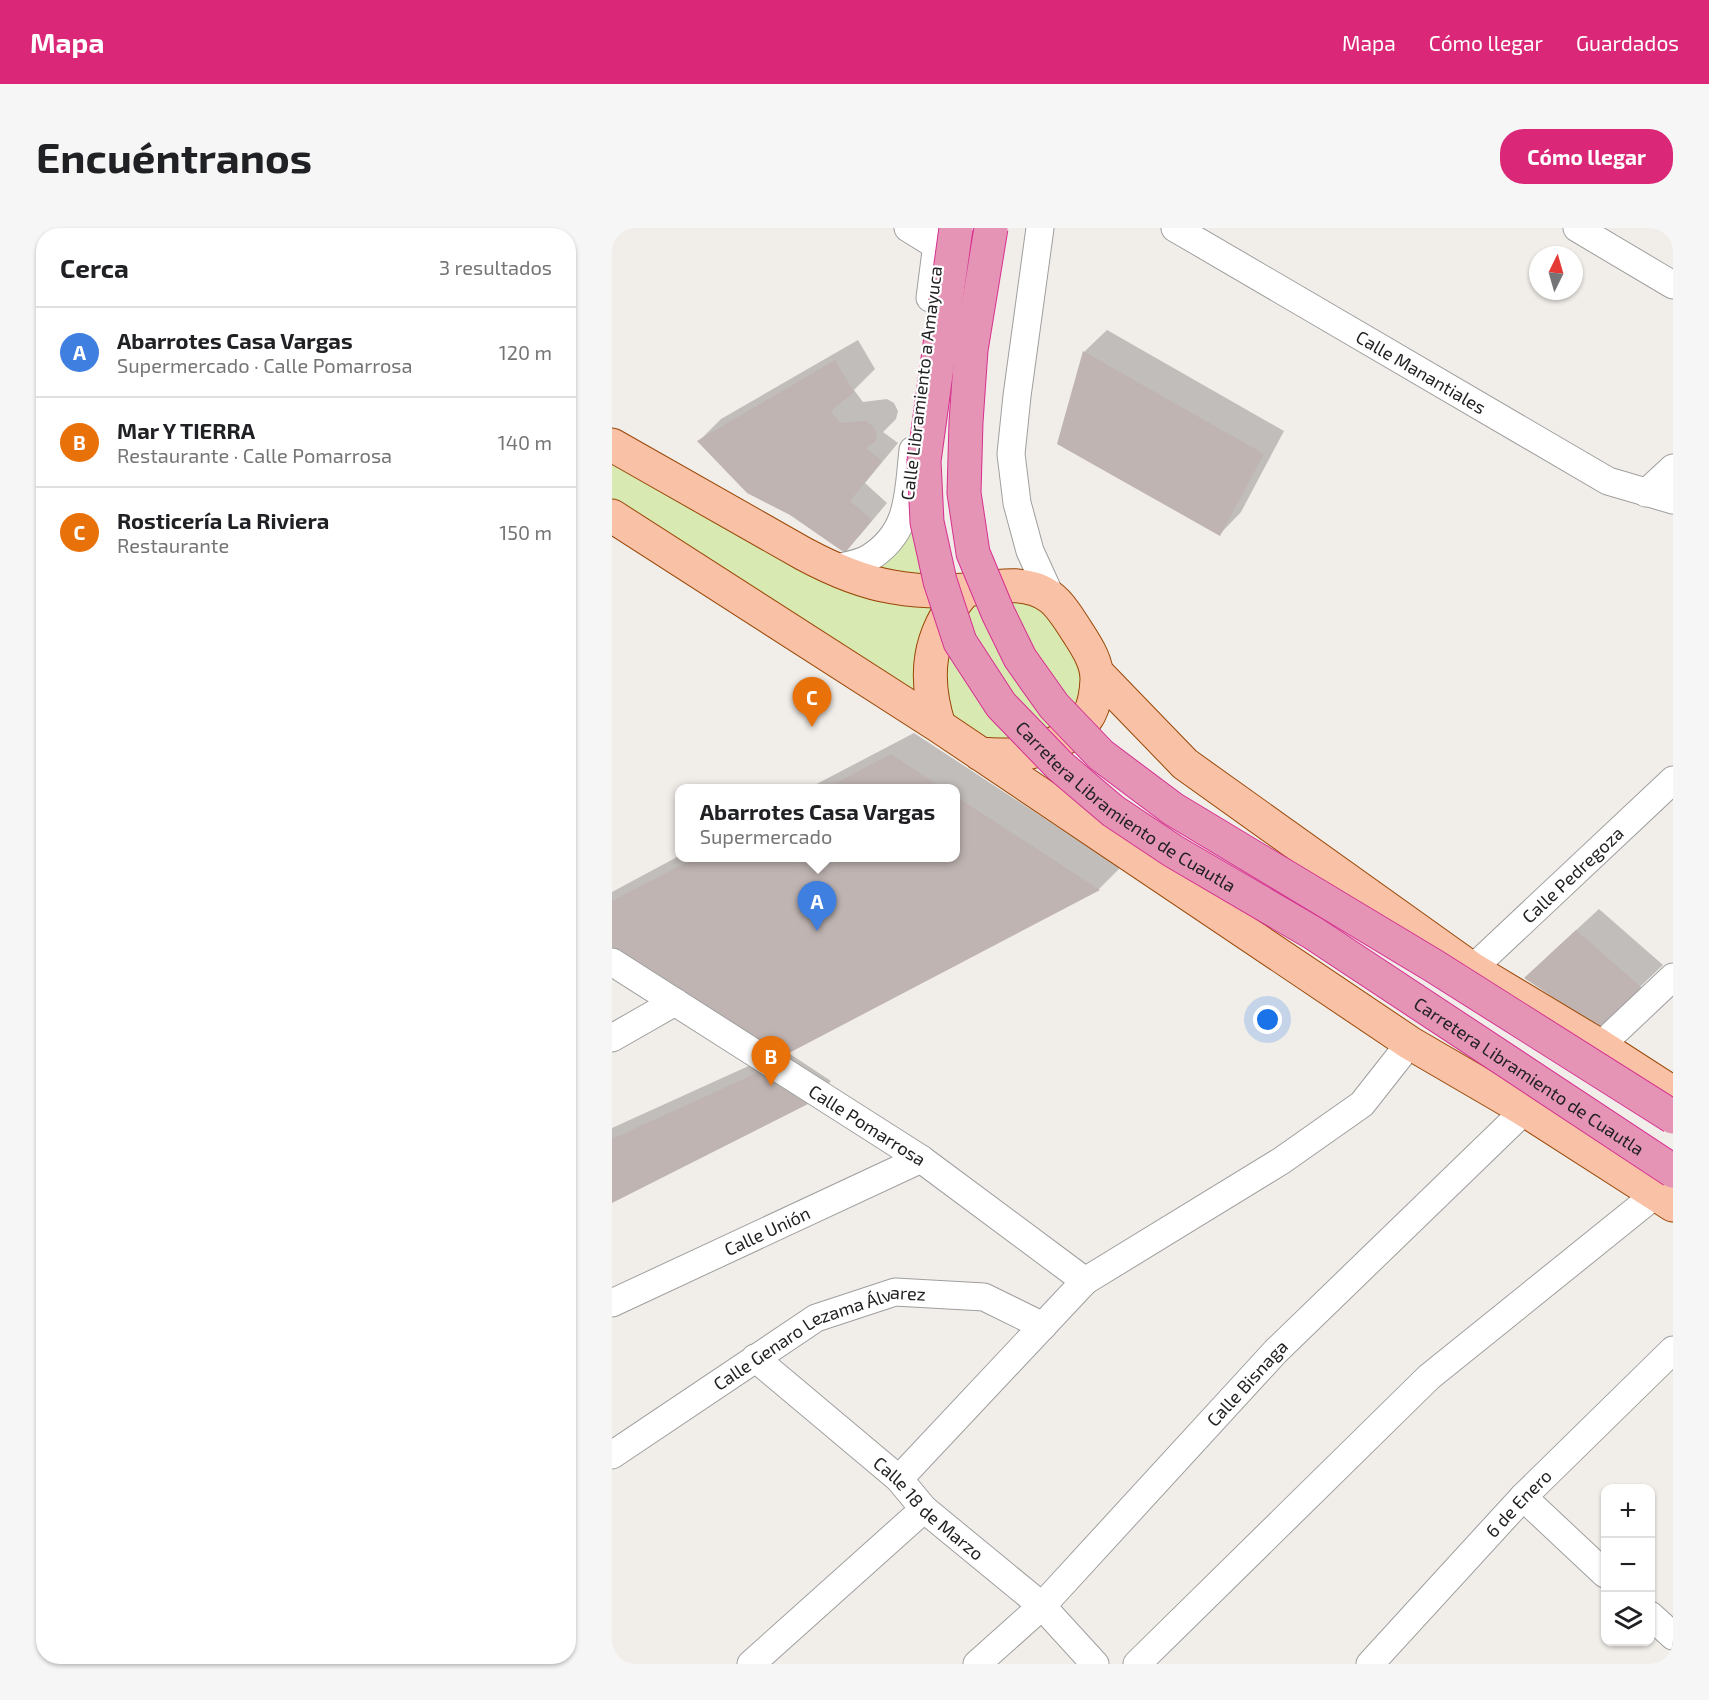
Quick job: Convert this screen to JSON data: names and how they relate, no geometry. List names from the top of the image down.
{
  "streets": {
    "highway": ["Carretera Libramiento de Cuautla"],
    "street": [
      "Calle Manantiales",
      "Calle Libramiento a Amayuca",
      "Calle Pedregoza",
      "Calle Pomarrosa",
      "Calle Unión",
      "Calle Genaro Lezama Álvarez",
      "Calle Bisnaga",
      "6 de Enero",
      "Calle 18 de Marzo"
    ]
  },
  "crossings": [
    ["Calle Libramiento a Amayuca", "Carretera Libramiento de Cuautla"],
    ["Calle Pomarrosa", "Calle Unión"],
    ["Calle Genaro Lezama Álvarez", "Calle 18 de Marzo"],
    ["Calle Bisnaga", "Calle 18 de Marzo"]
  ],
  "north": "top",
  "page": {
    "header": "Mapa",
    "nav": ["Mapa", "Cómo llegar", "Guardados"],
    "buttons": "Cómo llegar",
    "title": "Encuéntranos",
    "heading": ["Cerca", "3 resultados"],
    "list": [
      {
        "mark": "A",
        "name": "Abarrotes Casa Vargas",
        "note": "Supermercado · Calle Pomarrosa",
        "value": "120 m"
      },
      {
        "mark": "B",
        "name": "Mar Y TIERRA",
        "note": "Restaurante · Calle Pomarrosa",
        "value": "140 m"
      },
      {
        "mark": "C",
        "name": "Rosticería La Riviera",
        "note": "Restaurante",
        "value": "150 m"
      }
    ],
    "pins": ["C", "A", "B"],
    "popup": ["Abarrotes Casa Vargas", "Supermercado"],
    "map_buttons": ["+", "−"]
  }
}
